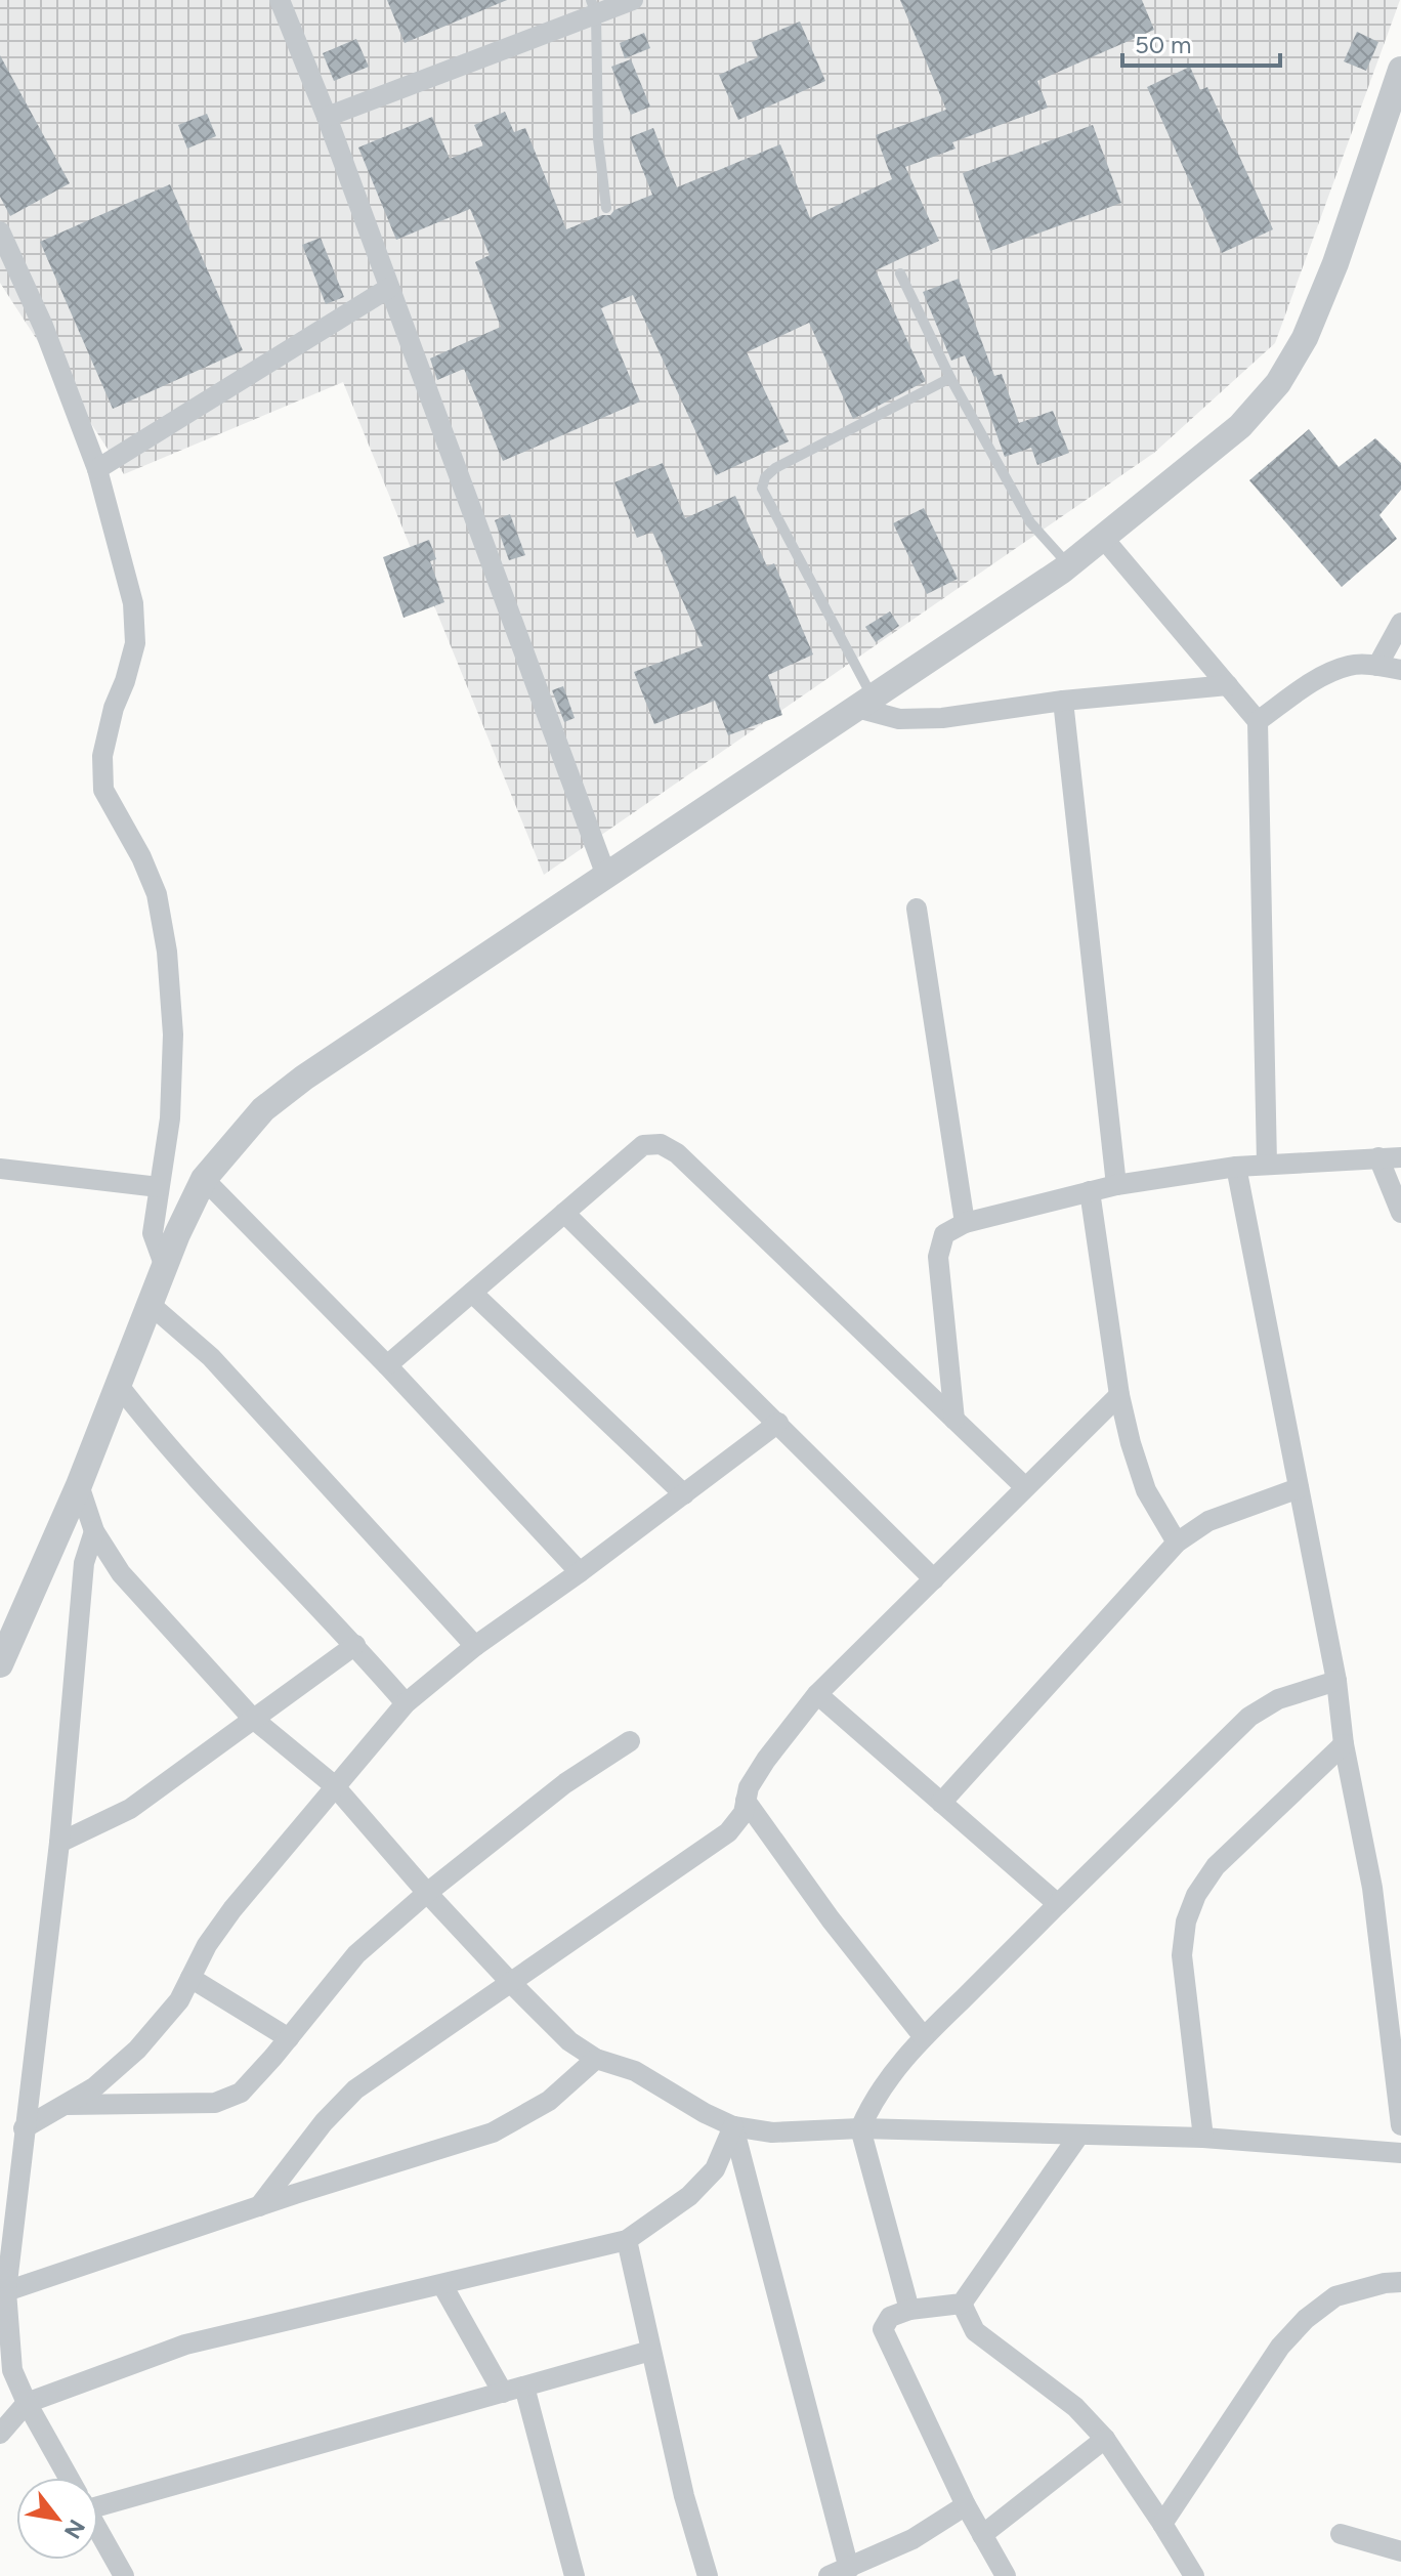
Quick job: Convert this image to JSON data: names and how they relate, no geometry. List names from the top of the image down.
{
  "scale_bar": "50 m",
  "north": "bottom right"
}
